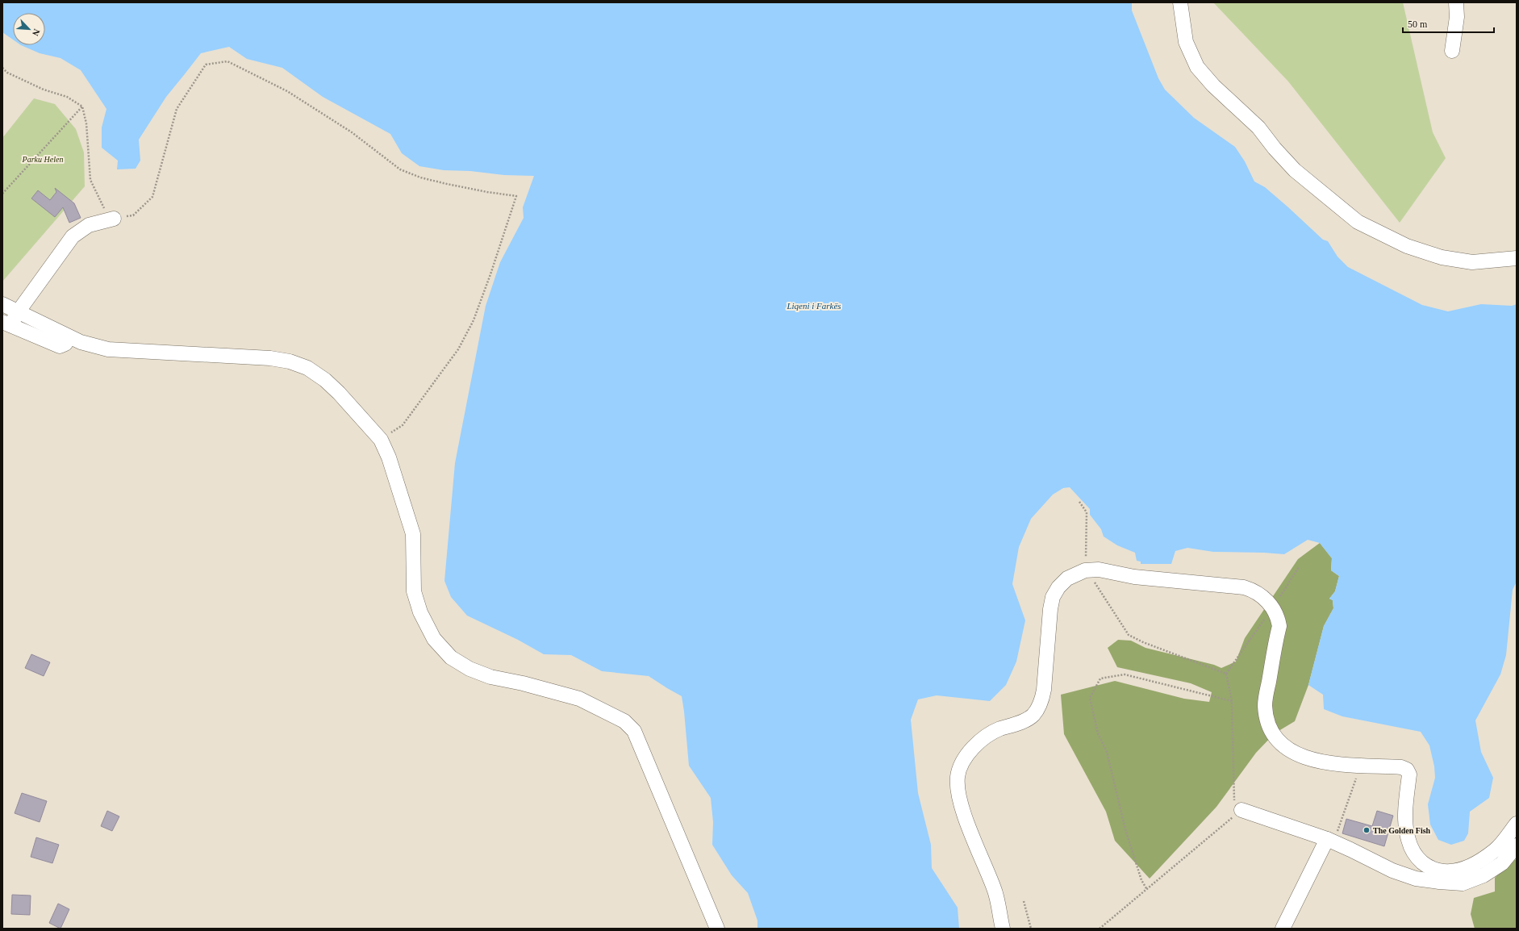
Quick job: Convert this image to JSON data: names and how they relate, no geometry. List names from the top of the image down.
{
  "water": ["Liqeni i Farkës"],
  "parks": ["Parku Helen"],
  "places": ["The Golden Fish"],
  "scale_bar": "50 m",
  "north": "bottom right"
}
